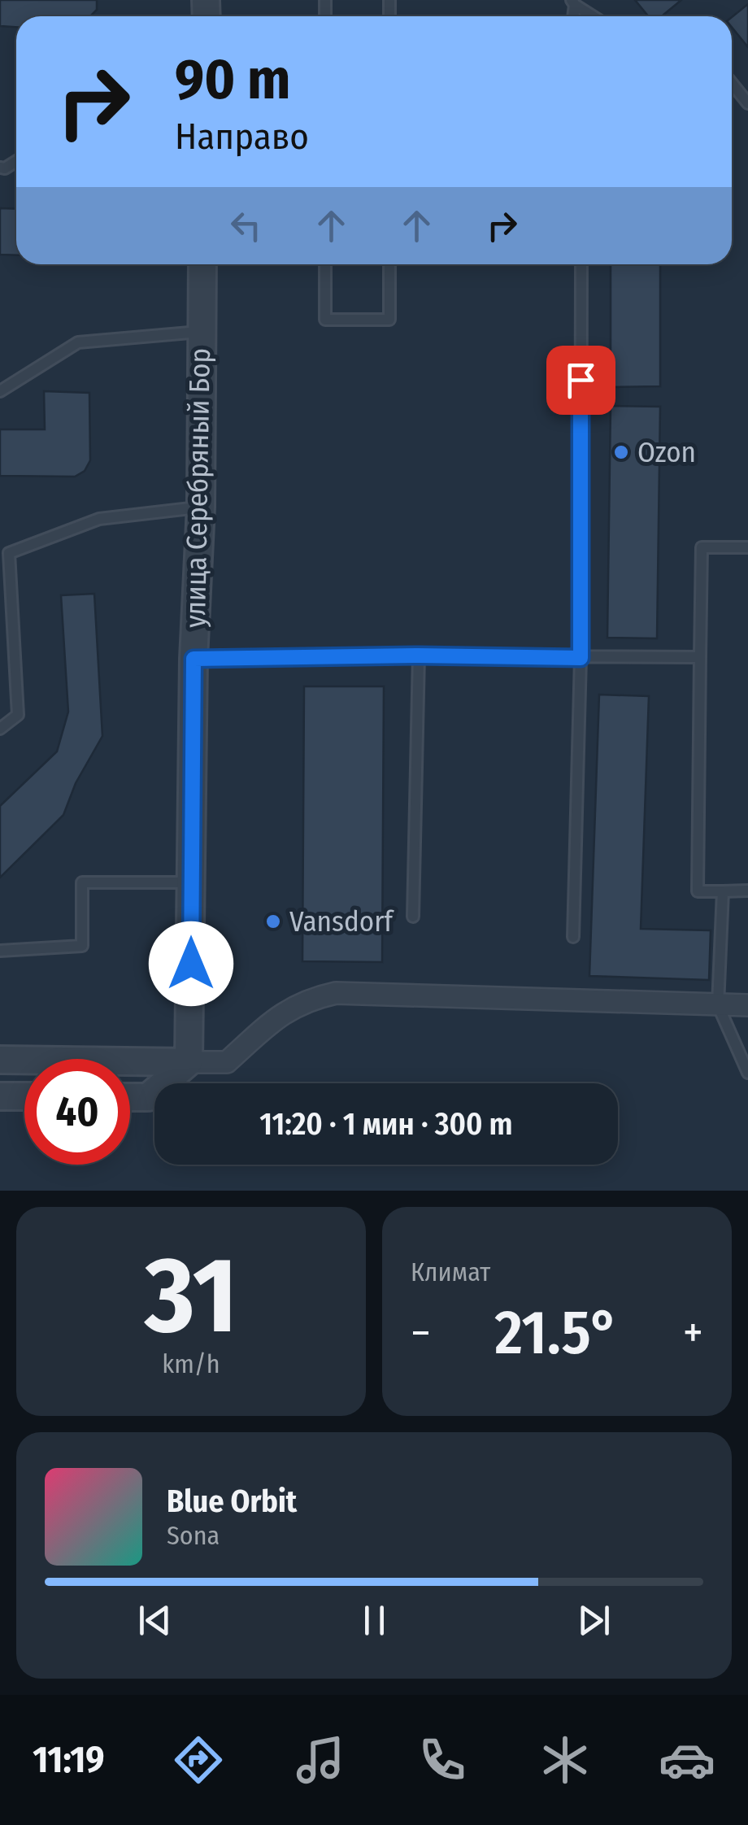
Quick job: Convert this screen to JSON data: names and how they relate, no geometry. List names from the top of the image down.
{
  "streets": {
    "street": ["улица Серебряный Бор"]
  },
  "places": ["Ozon", "Vansdorf"],
  "page": {
    "turn": ["90 m", "Направо"],
    "limit": "40",
    "trip": "11:20 · 1 мин · 300 m",
    "tile": [
      ["31", "km/h"],
      "Климат"
    ],
    "heat": ["−", "21.5°", "+"],
    "song": ["Blue Orbit", "Sona"],
    "tabs": "11:19"
  }
}
